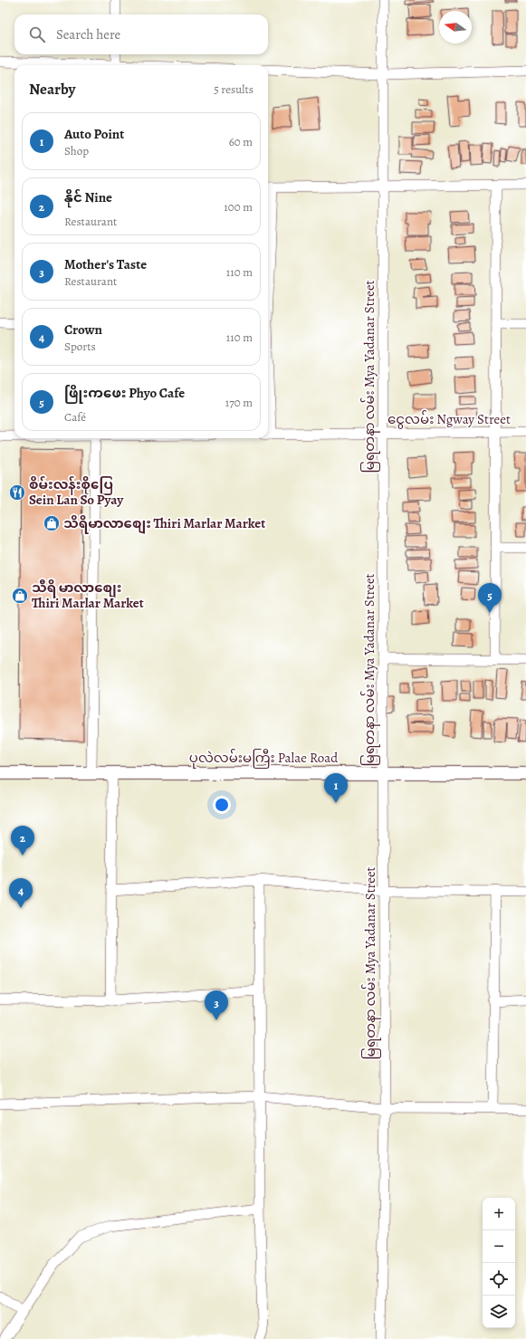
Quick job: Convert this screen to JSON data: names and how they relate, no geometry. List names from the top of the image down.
{
  "streets": {
    "street": ["မြရတနာ လမ်း Mya Yadanar Street", "ငွေလမ်း Ngway Street", "ပုလဲလမ်းမကြီး Palae Road"]
  },
  "crossings": [
    ["မြရတနာ လမ်း Mya Yadanar Street", "ငွေလမ်း Ngway Street"],
    ["မြရတနာ လမ်း Mya Yadanar Street", "ပုလဲလမ်းမကြီး Palae Road"]
  ],
  "places": {
    "restaurant": ["စိမ်းလန်းစိုပြေ Sein Lan So Pyay"],
    "shop": ["သိရိမာလာစျေး Thiri Marlar Market", "သီရိ မာလာစျေး Thiri Marlar Market"]
  },
  "north": "left",
  "page": {
    "search": "Search here",
    "heading": ["Nearby", "5 results"],
    "list": [
      {
        "mark": "1",
        "name": "Auto Point",
        "note": "Shop",
        "value": "60 m"
      },
      {
        "mark": "2",
        "name": "နိုင် Nine",
        "note": "Restaurant",
        "value": "100 m"
      },
      {
        "mark": "3",
        "name": "Mother's Taste",
        "note": "Restaurant",
        "value": "110 m"
      },
      {
        "mark": "4",
        "name": "Crown",
        "note": "Sports",
        "value": "110 m"
      },
      {
        "mark": "5",
        "name": "ဖြိုးကဖေး Phyo Cafe",
        "note": "Café",
        "value": "170 m"
      }
    ],
    "pins": [
      "5",
      "1",
      "2",
      "4",
      "3"
    ],
    "map_buttons": ["+", "−"]
  }
}
